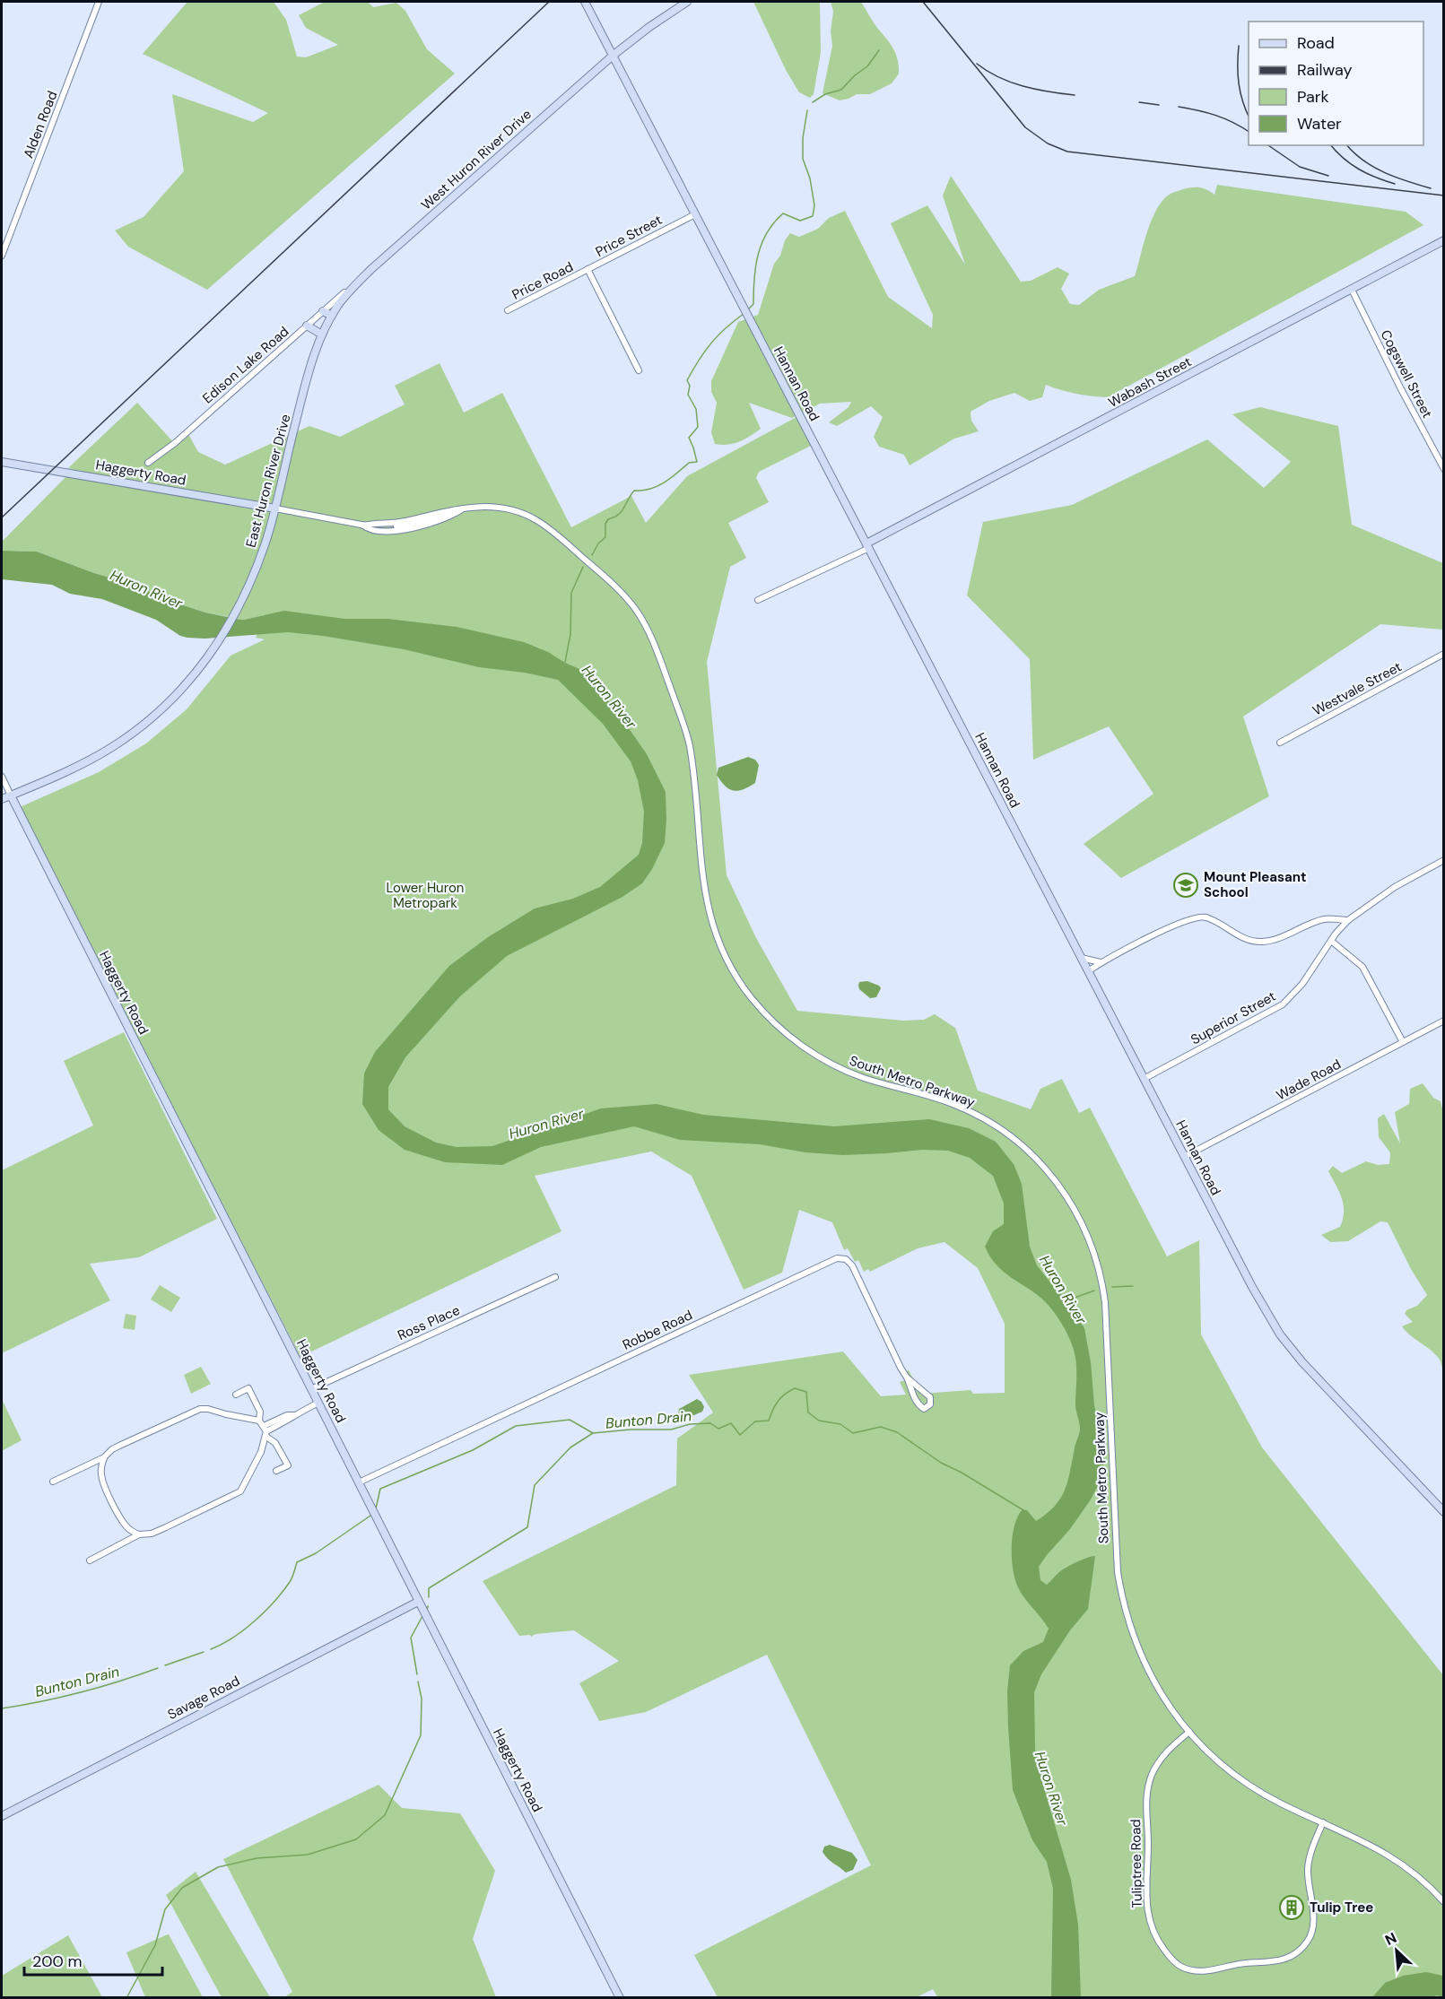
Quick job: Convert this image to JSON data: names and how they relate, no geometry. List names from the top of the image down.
{
  "streets": {
    "street": [
      "Alden Road",
      "West Huron River Drive",
      "Price Street",
      "Price Road",
      "Edison Lake Road",
      "Cogswell Street",
      "Wabash Street",
      "Hannan Road",
      "Haggerty Road",
      "East Huron River Drive",
      "Westvale Street",
      "Superior Street",
      "Wade Road",
      "South Metro Parkway",
      "Ross Place",
      "Robbe Road",
      "Savage Road",
      "Tuliptree Road"
    ]
  },
  "crossings": [
    ["West Huron River Drive", "Edison Lake Road"],
    ["West Huron River Drive", "Hannan Road"],
    ["West Huron River Drive", "East Huron River Drive"],
    ["Price Street", "Price Road"],
    ["Price Street", "Hannan Road"],
    ["Edison Lake Road", "East Huron River Drive"],
    ["Cogswell Street", "Wabash Street"],
    ["Wabash Street", "Hannan Road"],
    ["Hannan Road", "Superior Street"],
    ["Hannan Road", "Wade Road"],
    ["Haggerty Road", "East Huron River Drive"],
    ["Haggerty Road", "South Metro Parkway"],
    ["Haggerty Road", "Ross Place"],
    ["Haggerty Road", "Robbe Road"],
    ["Haggerty Road", "Savage Road"],
    ["East Huron River Drive", "South Metro Parkway"],
    ["South Metro Parkway", "Tuliptree Road"]
  ],
  "water": ["Huron River", "Bunton Drain"],
  "parks": ["Lower Huron Metropark"],
  "places": {
    "school or university": ["Mount Pleasant School"],
    "building": ["Tulip Tree"]
  },
  "legend": [
    "Road",
    "Railway",
    "Park",
    "Water"
  ],
  "scale_bar": "200 m",
  "north": "top left"
}
